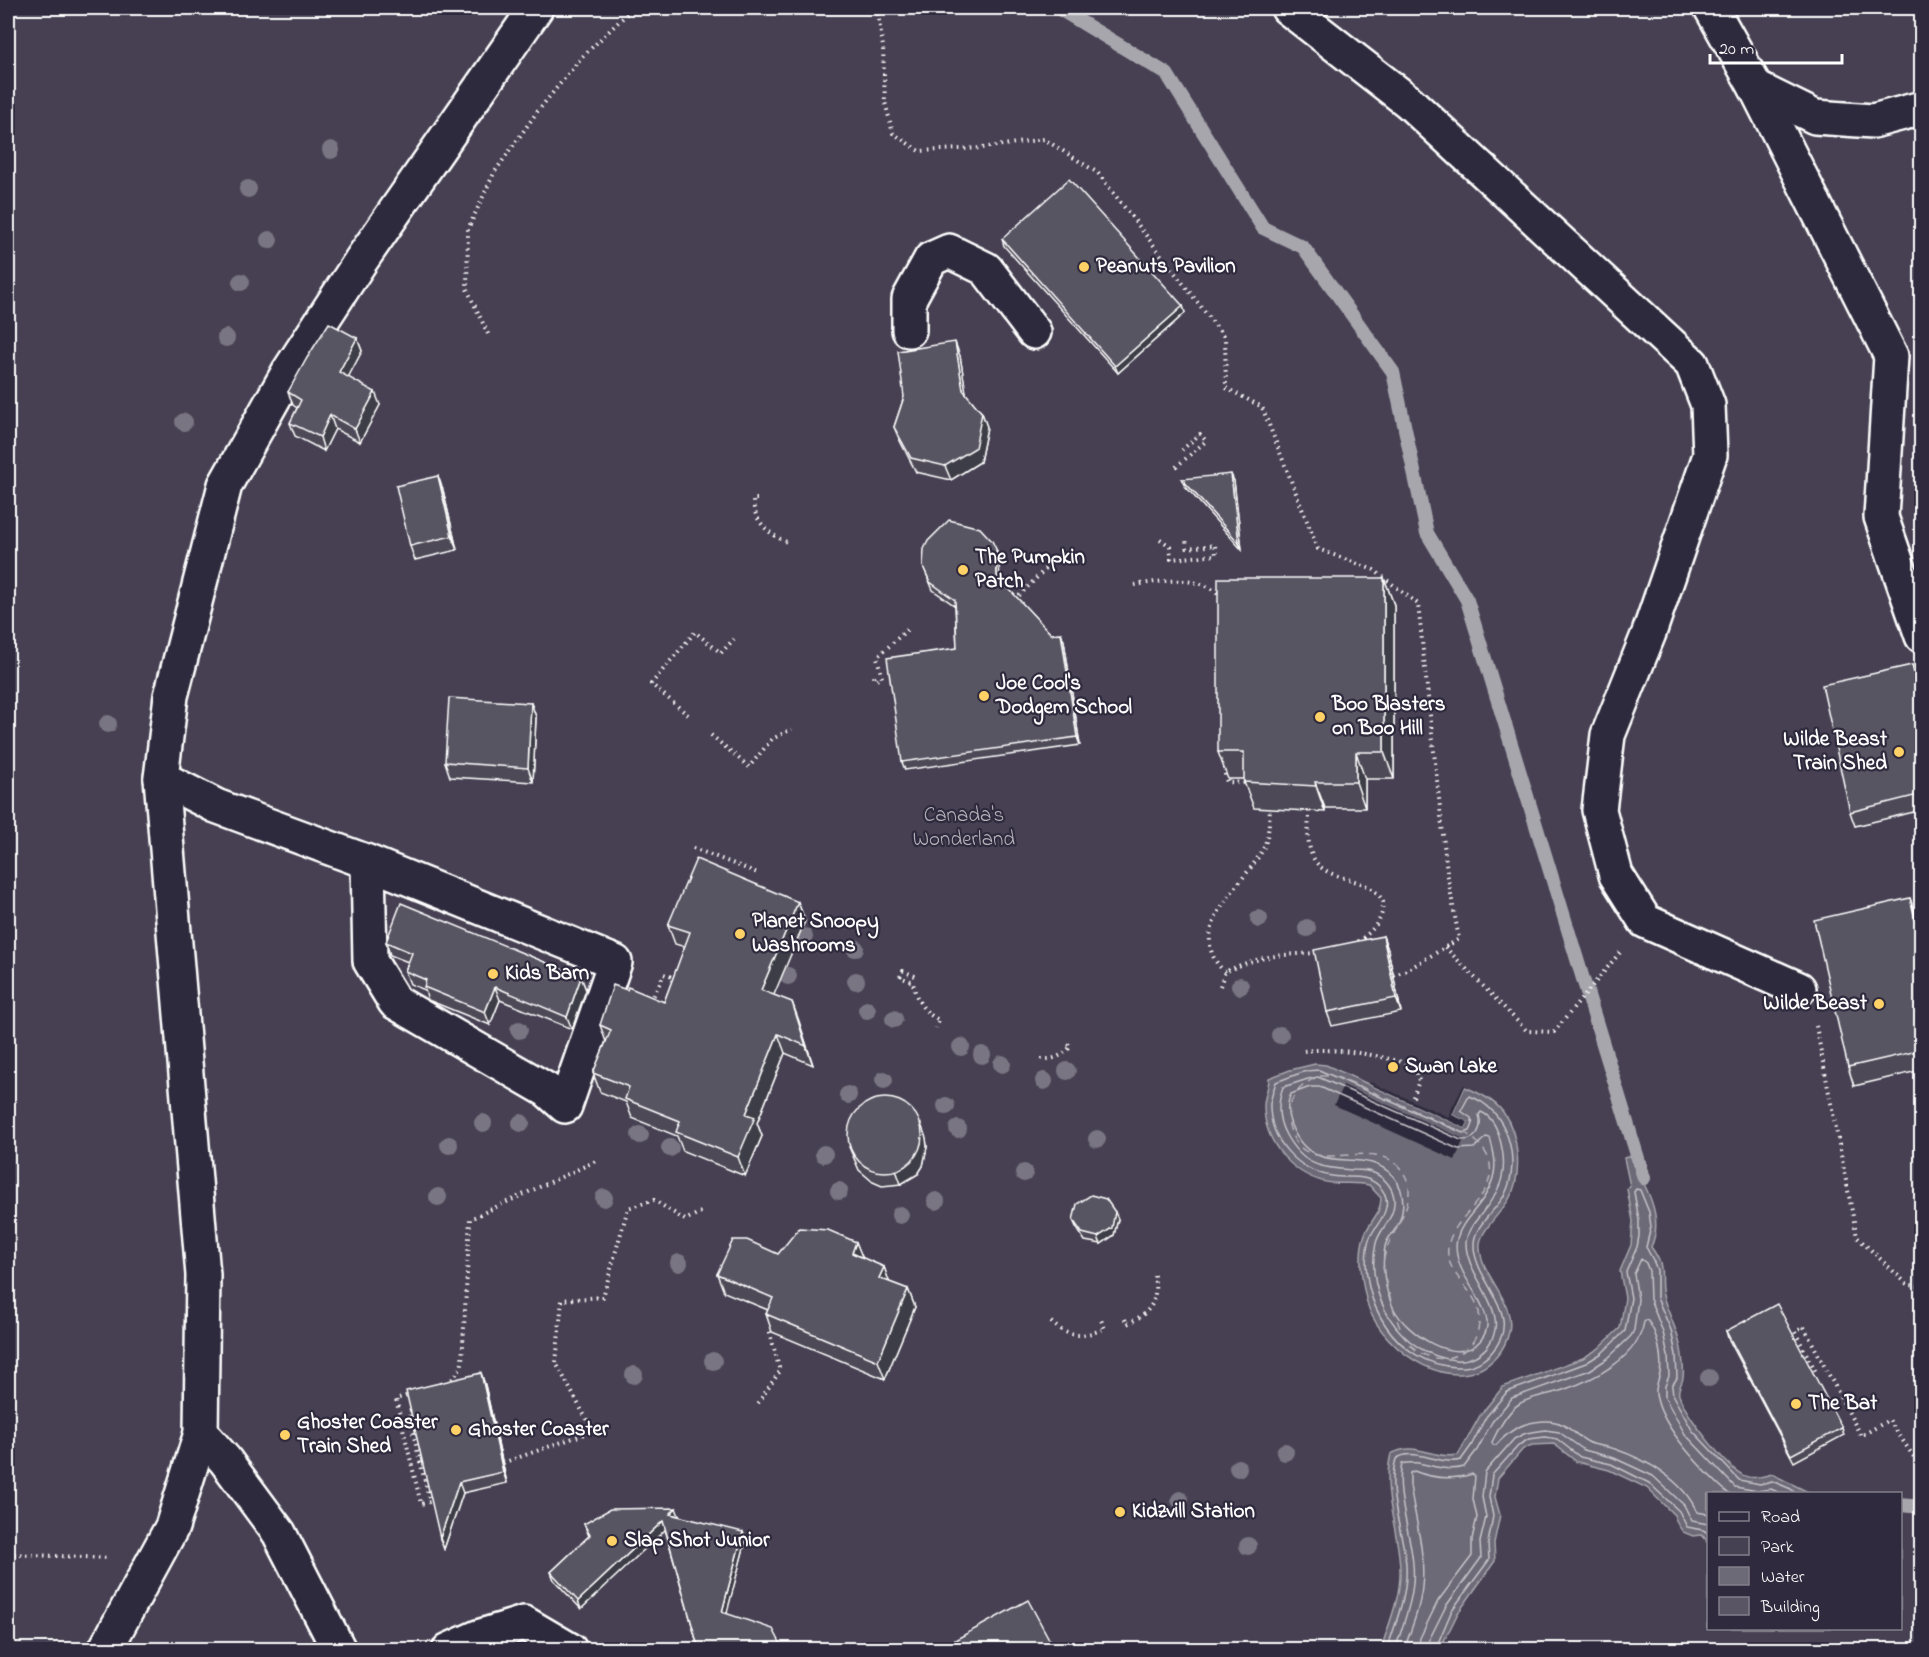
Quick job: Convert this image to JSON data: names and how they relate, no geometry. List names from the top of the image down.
{
  "parks": ["Canada's Wonderland"],
  "places": [
    "Peanuts Pavilion",
    "The Pumpkin Patch",
    "Joe Cool's Dodgem School",
    "Boo Blasters on Boo Hill",
    "Wilde Beast Train Shed",
    "Planet Snoopy Washrooms",
    "Kids Barn",
    "Wilde Beast",
    "Swan Lake",
    "The Bat",
    "Ghoster Coaster",
    "Ghoster Coaster Train Shed",
    "Kidzvill Station",
    "Slap Shot Junior"
  ],
  "legend": [
    "Road",
    "Park",
    "Water",
    "Building"
  ],
  "scale_bar": "20 m"
}
